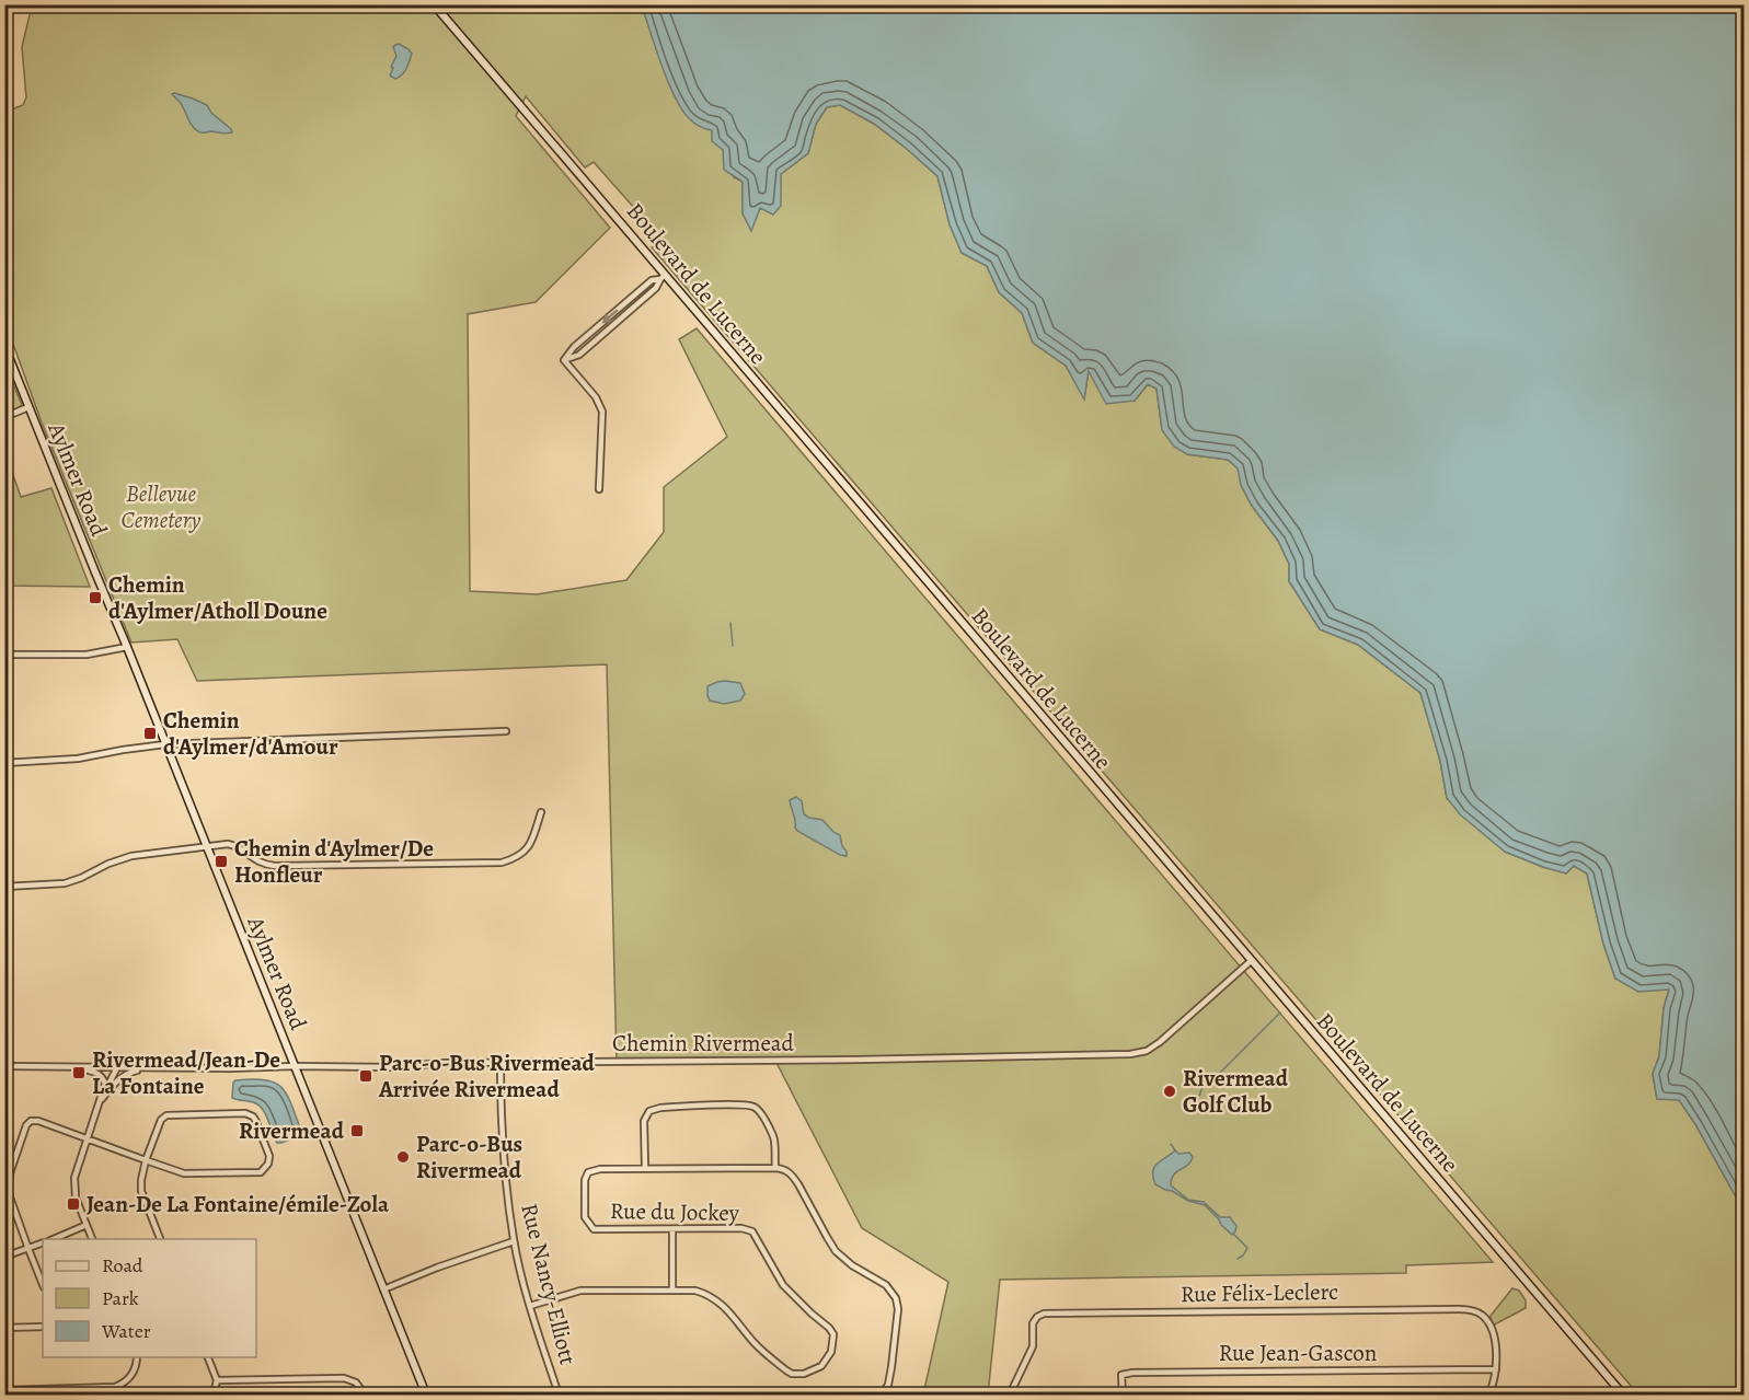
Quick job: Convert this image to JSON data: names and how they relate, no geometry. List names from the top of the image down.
{
  "streets": {
    "main road": ["Boulevard de Lucerne", "Aylmer Road"],
    "street": [
      "Chemin Rivermead",
      "Rue du Jockey",
      "Rue Nancy-Elliott",
      "Rue Félix-Leclerc",
      "Rue Jean-Gascon"
    ]
  },
  "crossings": [
    ["Boulevard de Lucerne", "Chemin Rivermead"],
    ["Aylmer Road", "Chemin Rivermead"],
    ["Chemin Rivermead", "Rue Nancy-Elliott"],
    ["Rue du Jockey", "Rue Nancy-Elliott"],
    ["Rue Félix-Leclerc", "Rue Jean-Gascon"]
  ],
  "parks": ["Bellevue Cemetery"],
  "places": {
    "transit": [
      "Chemin d'Aylmer/Atholl Doune",
      "Chemin d'Aylmer/d'Amour",
      "Chemin d'Aylmer/De Honfleur",
      "Rivermead/Jean-De La Fontaine",
      "Parc-o-Bus Rivermead Arrivée Rivermead",
      "Rivermead",
      "Jean-De La Fontaine/émile-Zola"
    ],
    "other": ["Rivermead Golf Club", "Parc-o-Bus Rivermead"]
  },
  "legend": ["Road", "Park", "Water"]
}
